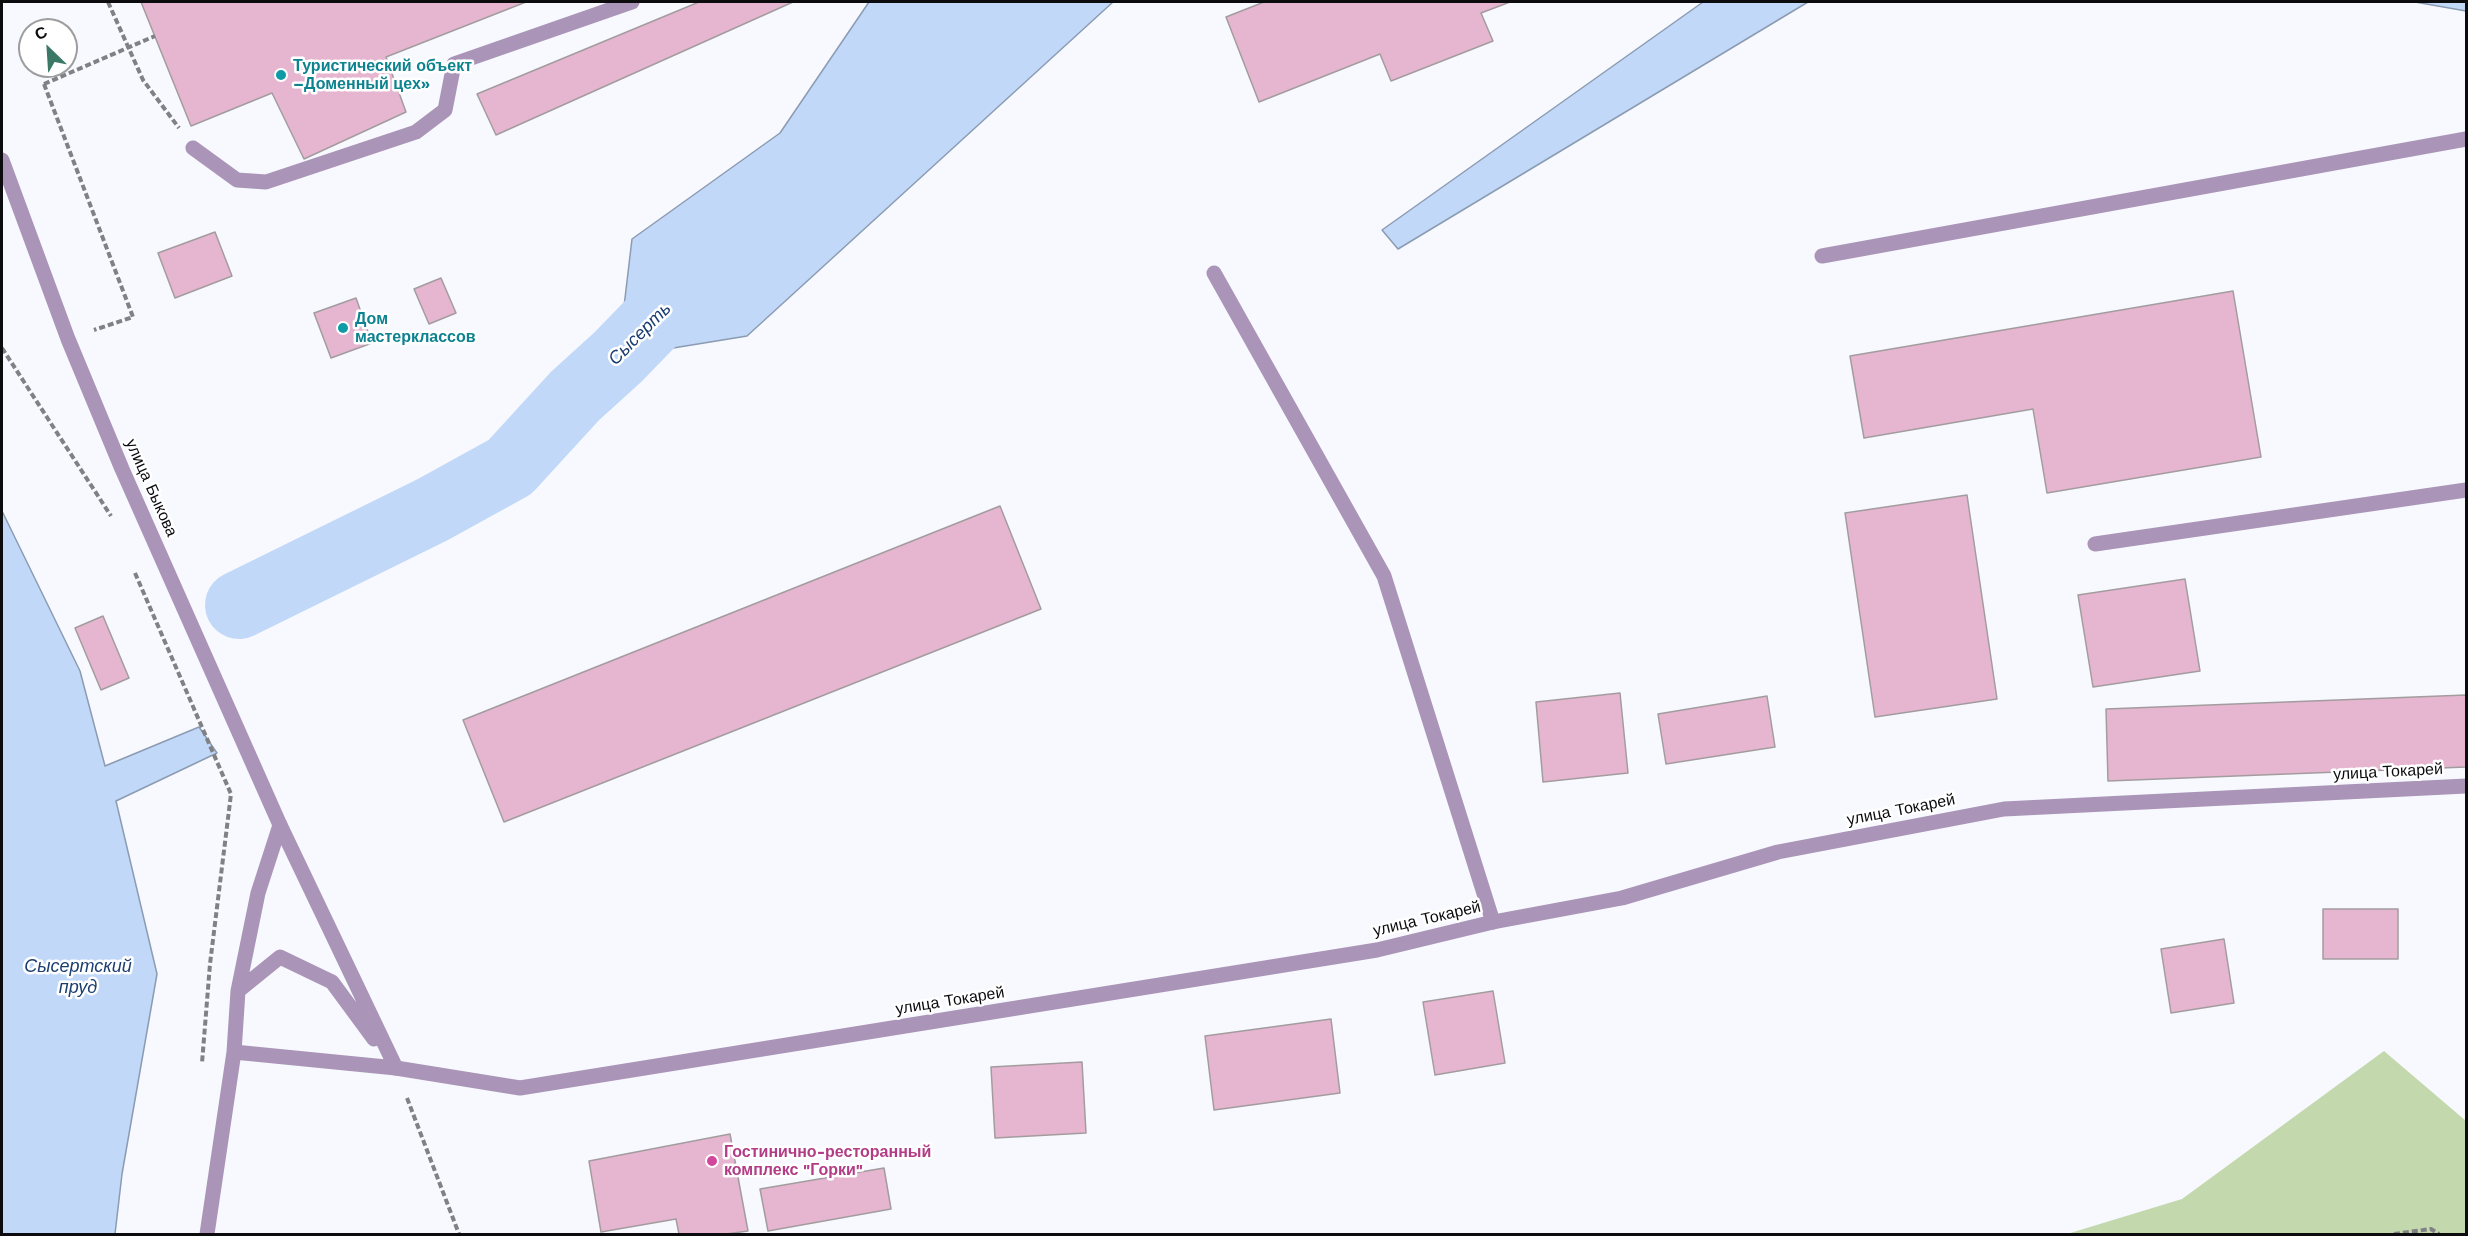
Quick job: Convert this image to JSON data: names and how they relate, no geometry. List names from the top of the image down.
{
  "streets": {
    "street": ["улица Быкова", "улица Токарей"]
  },
  "crossings": [
    ["улица Быкова", "улица Токарей"]
  ],
  "water": ["Сысерть", "Сысертский пруд"],
  "places": ["Туристический объект –Доменный цех»", "Дом мастерклассов", "Гостинично-ресторанный комплекс \"Горки\""],
  "north": "top left"
}
